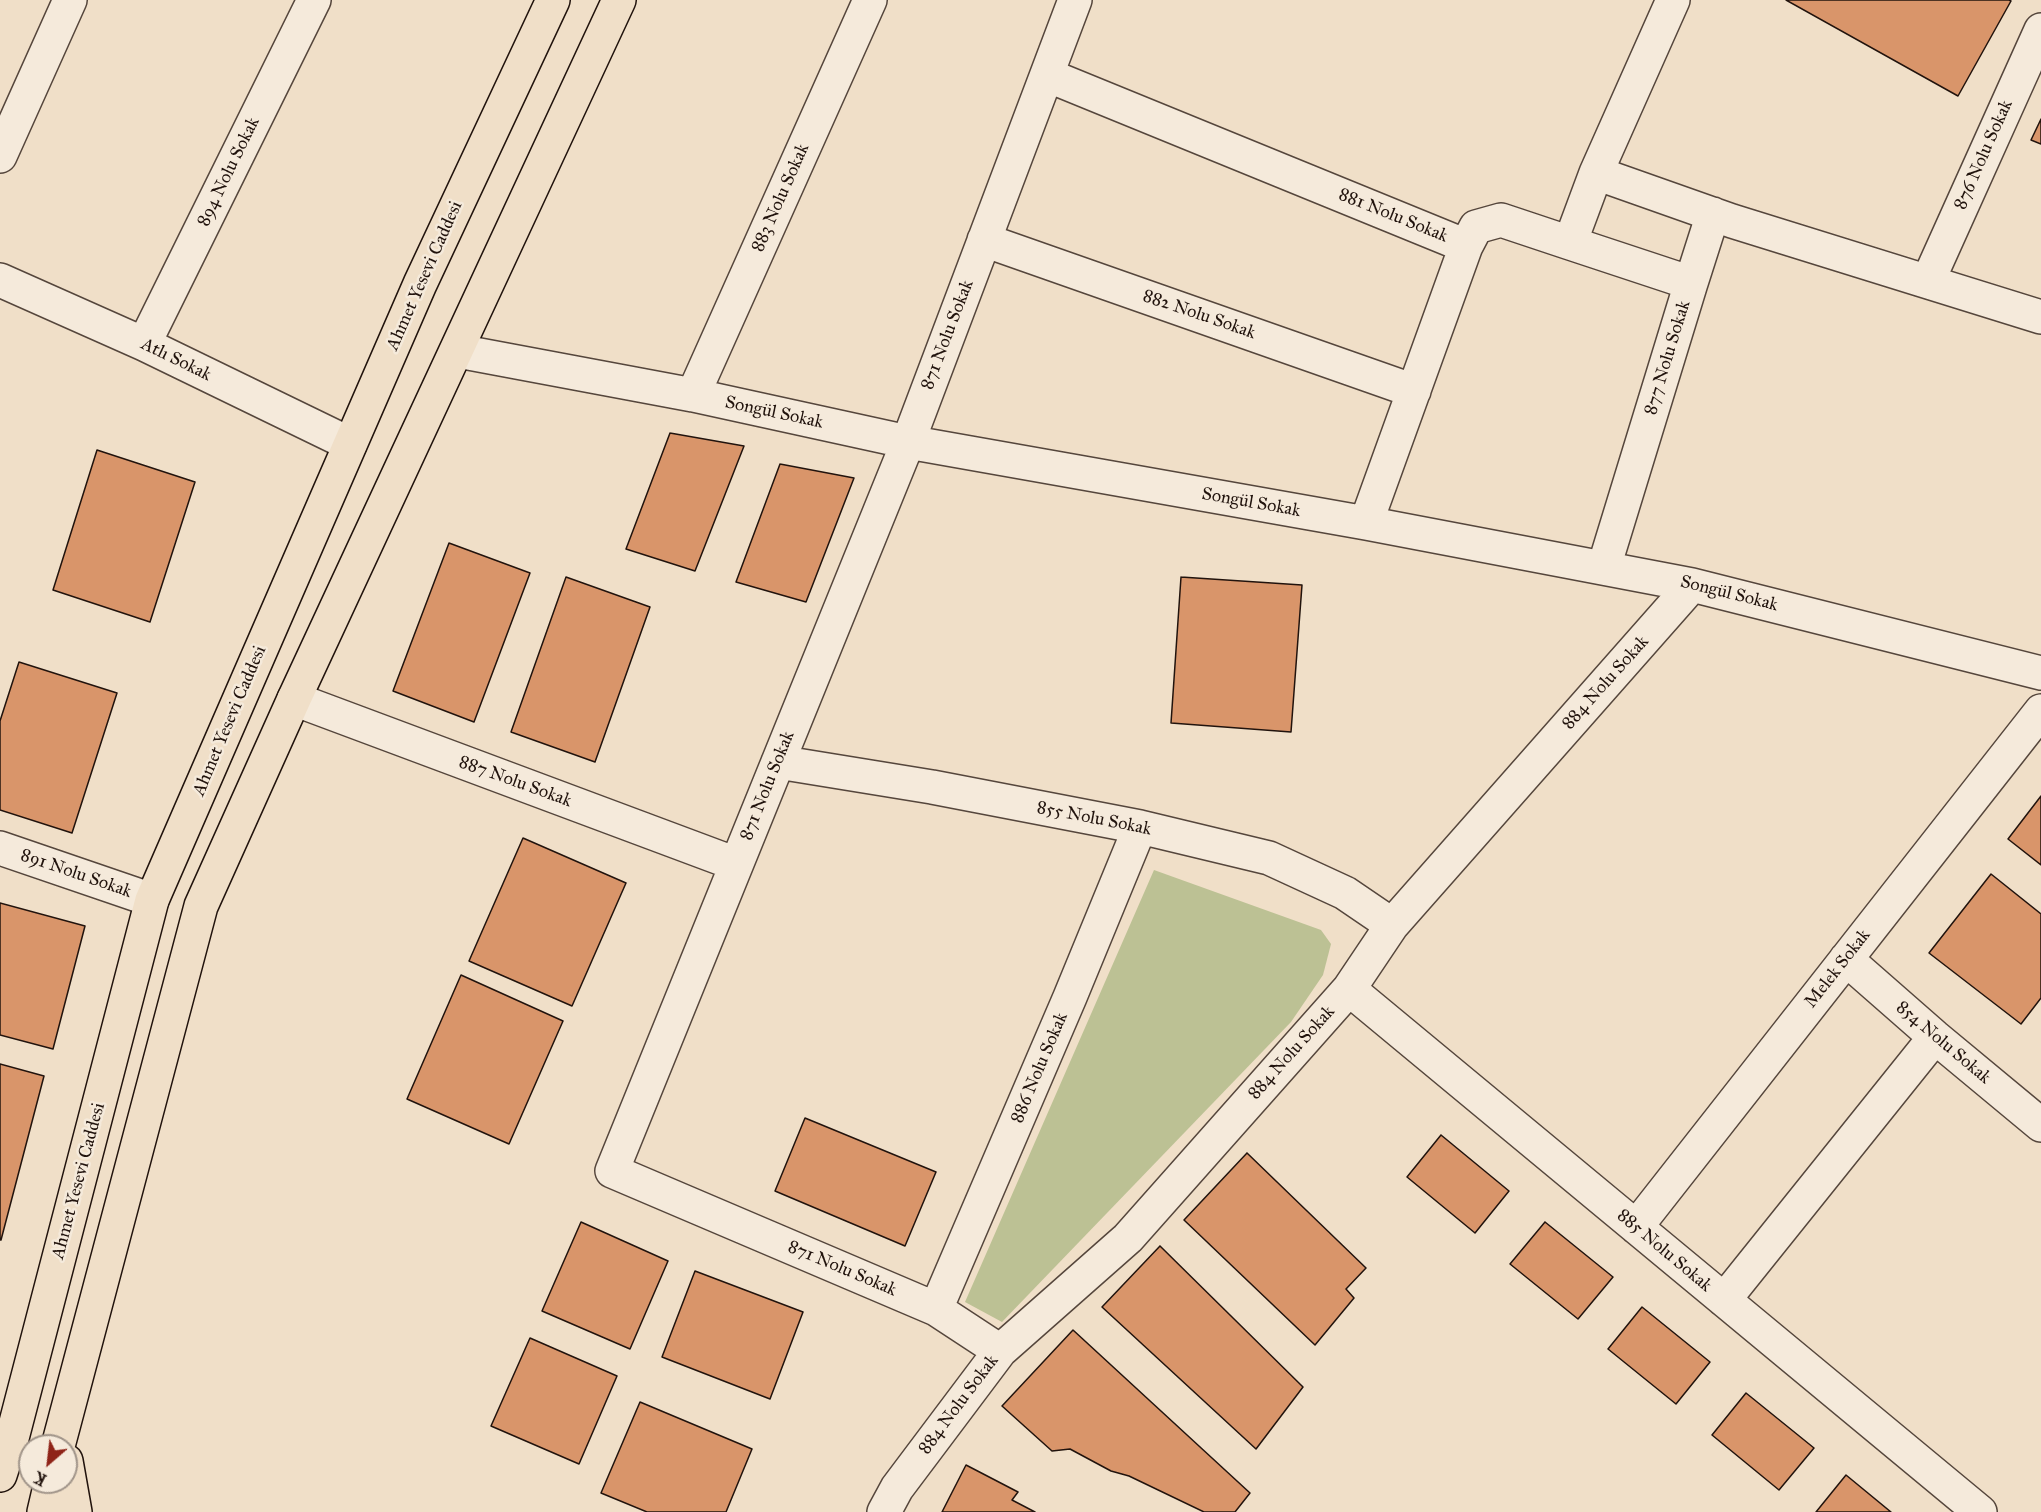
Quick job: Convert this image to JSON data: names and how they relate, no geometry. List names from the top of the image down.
{
  "streets": {
    "main road": ["Ahmet Yesevi Caddesi"],
    "street": [
      "876 Nolu Sokak",
      "894 Nolu Sokak",
      "883 Nolu Sokak",
      "881 Nolu Sokak",
      "882 Nolu Sokak",
      "871 Nolu Sokak",
      "877 Nolu Sokak",
      "Atlı Sokak",
      "Songül Sokak",
      "884 Nolu Sokak",
      "887 Nolu Sokak",
      "855 Nolu Sokak",
      "891 Nolu Sokak",
      "Melek Sokak",
      "854 Nolu Sokak",
      "886 Nolu Sokak",
      "885 Nolu Sokak"
    ]
  },
  "crossings": [
    ["894 Nolu Sokak", "Atlı Sokak"],
    ["883 Nolu Sokak", "Songül Sokak"],
    ["881 Nolu Sokak", "882 Nolu Sokak"],
    ["881 Nolu Sokak", "871 Nolu Sokak"],
    ["881 Nolu Sokak", "877 Nolu Sokak"],
    ["881 Nolu Sokak", "Songül Sokak"],
    ["Ahmet Yesevi Caddesi", "Atlı Sokak"],
    ["Ahmet Yesevi Caddesi", "891 Nolu Sokak"],
    ["882 Nolu Sokak", "871 Nolu Sokak"],
    ["871 Nolu Sokak", "Songül Sokak"],
    ["871 Nolu Sokak", "884 Nolu Sokak"],
    ["871 Nolu Sokak", "887 Nolu Sokak"],
    ["871 Nolu Sokak", "855 Nolu Sokak"],
    ["871 Nolu Sokak", "886 Nolu Sokak"],
    ["877 Nolu Sokak", "Songül Sokak"],
    ["Songül Sokak", "884 Nolu Sokak"],
    ["884 Nolu Sokak", "855 Nolu Sokak"],
    ["884 Nolu Sokak", "885 Nolu Sokak"],
    ["855 Nolu Sokak", "886 Nolu Sokak"],
    ["Melek Sokak", "854 Nolu Sokak"],
    ["Melek Sokak", "885 Nolu Sokak"]
  ],
  "north": "bottom left"
}
